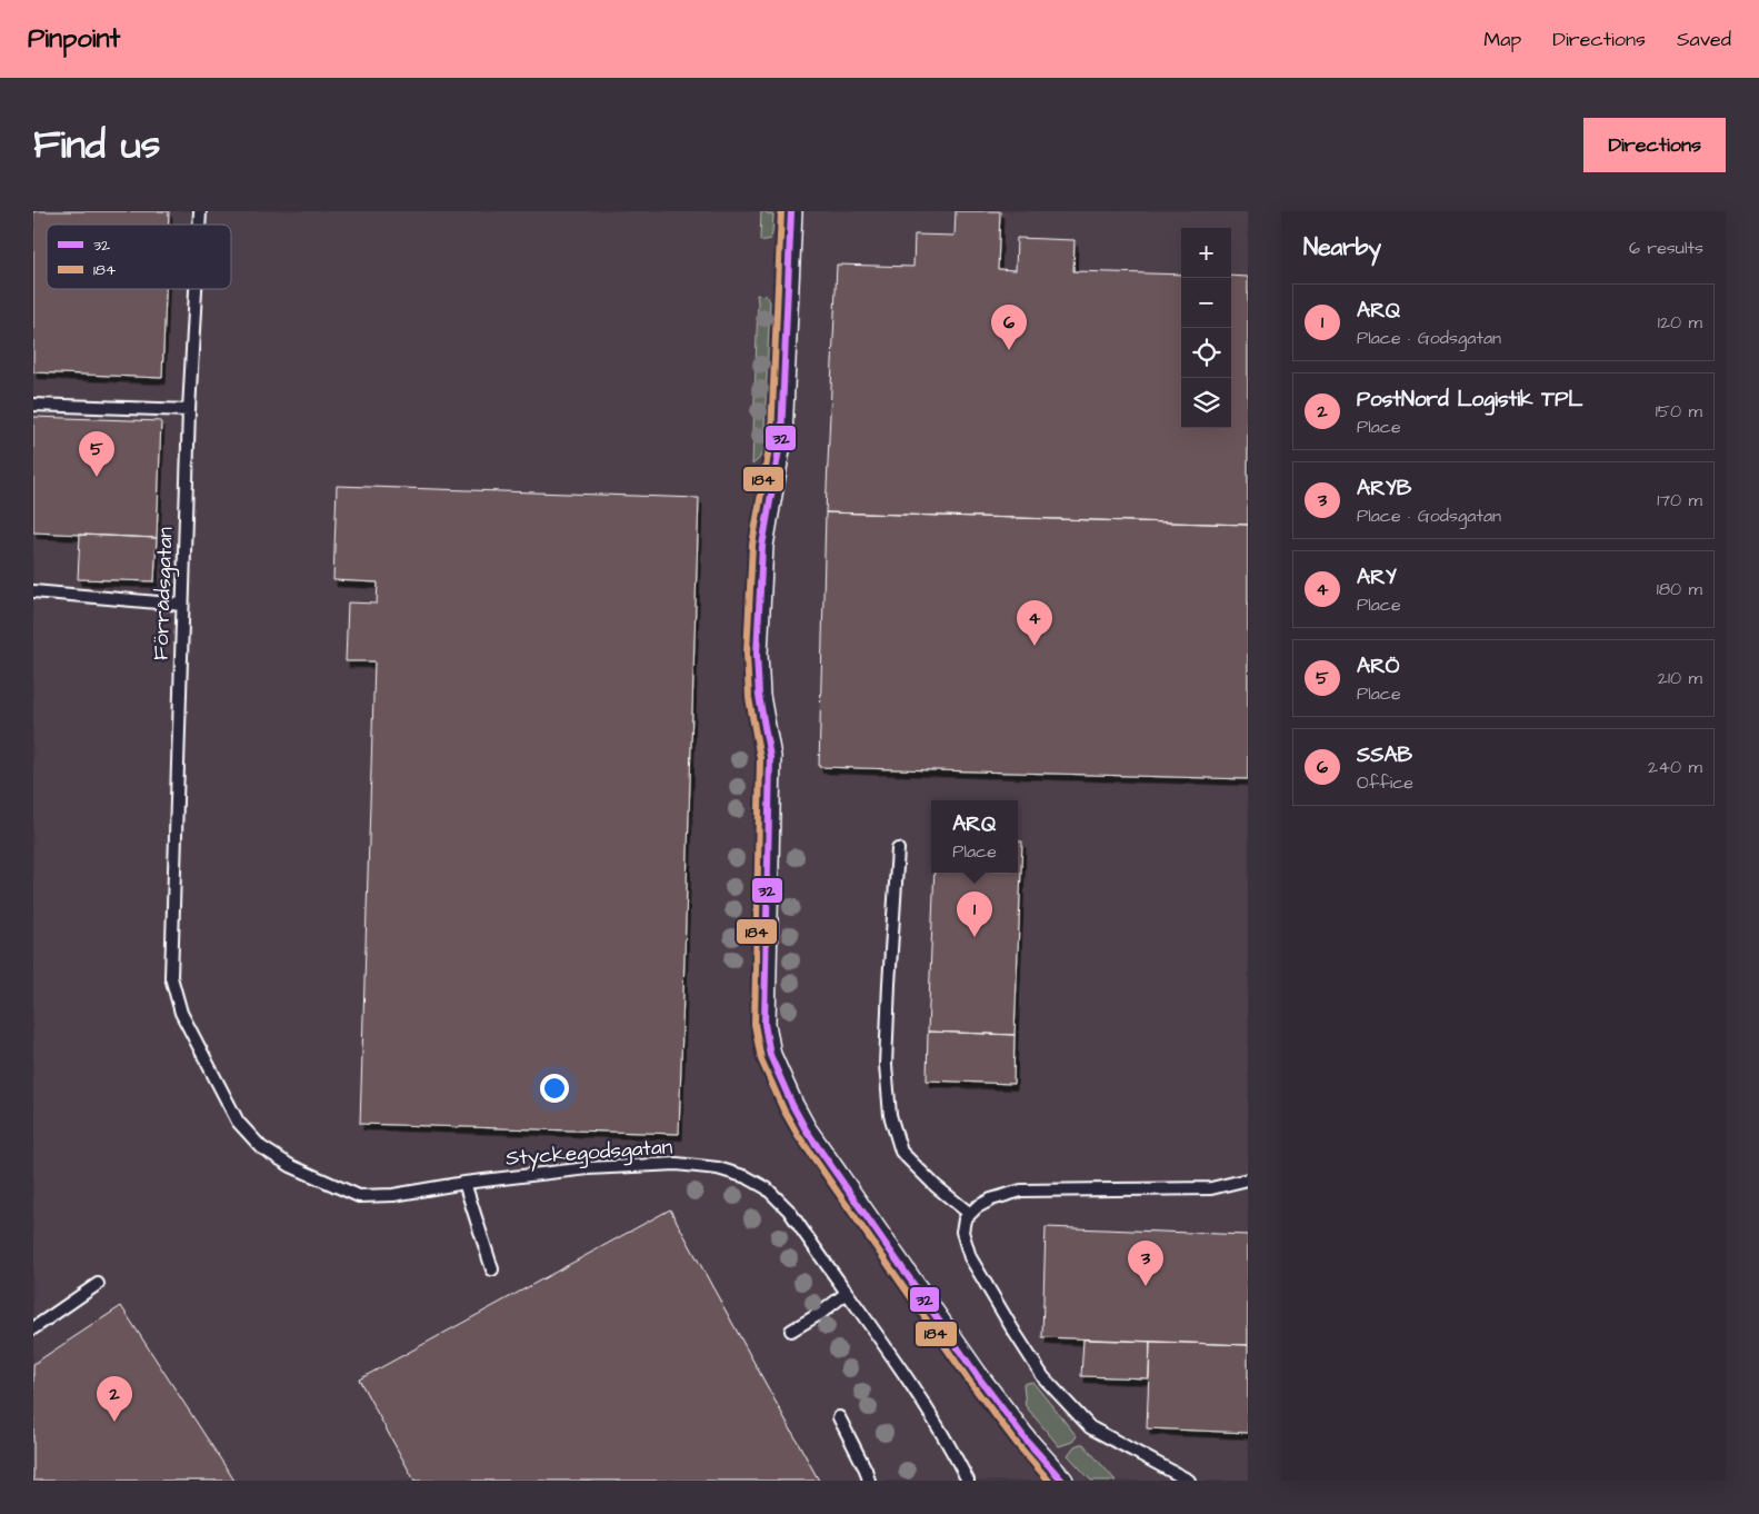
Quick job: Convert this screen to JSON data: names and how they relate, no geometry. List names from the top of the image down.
{
  "streets": {
    "lane": ["Förrådsgatan", "Styckegodsgatan"]
  },
  "crossings": [
    ["Förrådsgatan", "Styckegodsgatan"]
  ],
  "lines": ["transit line 32", "transit line 184"],
  "legend": ["32", "184"],
  "page": {
    "header": "Pinpoint",
    "nav": ["Map", "Directions", "Saved"],
    "title": "Find us",
    "buttons": "Directions",
    "heading": ["Nearby", "6 results"],
    "map_buttons": ["+", "−"],
    "list": [
      {
        "mark": "1",
        "name": "ARQ",
        "note": "Place · Godsgatan",
        "value": "120 m"
      },
      {
        "mark": "2",
        "name": "PostNord Logistik TPL",
        "note": "Place",
        "value": "150 m"
      },
      {
        "mark": "3",
        "name": "ARYB",
        "note": "Place · Godsgatan",
        "value": "170 m"
      },
      {
        "mark": "4",
        "name": "ARY",
        "note": "Place",
        "value": "180 m"
      },
      {
        "mark": "5",
        "name": "ARÖ",
        "note": "Place",
        "value": "210 m"
      },
      {
        "mark": "6",
        "name": "SSAB",
        "note": "Office",
        "value": "240 m"
      }
    ],
    "pins": [
      "6",
      "5",
      "4",
      "1",
      "3",
      "2"
    ],
    "popup": ["ARQ", "Place"]
  }
}
